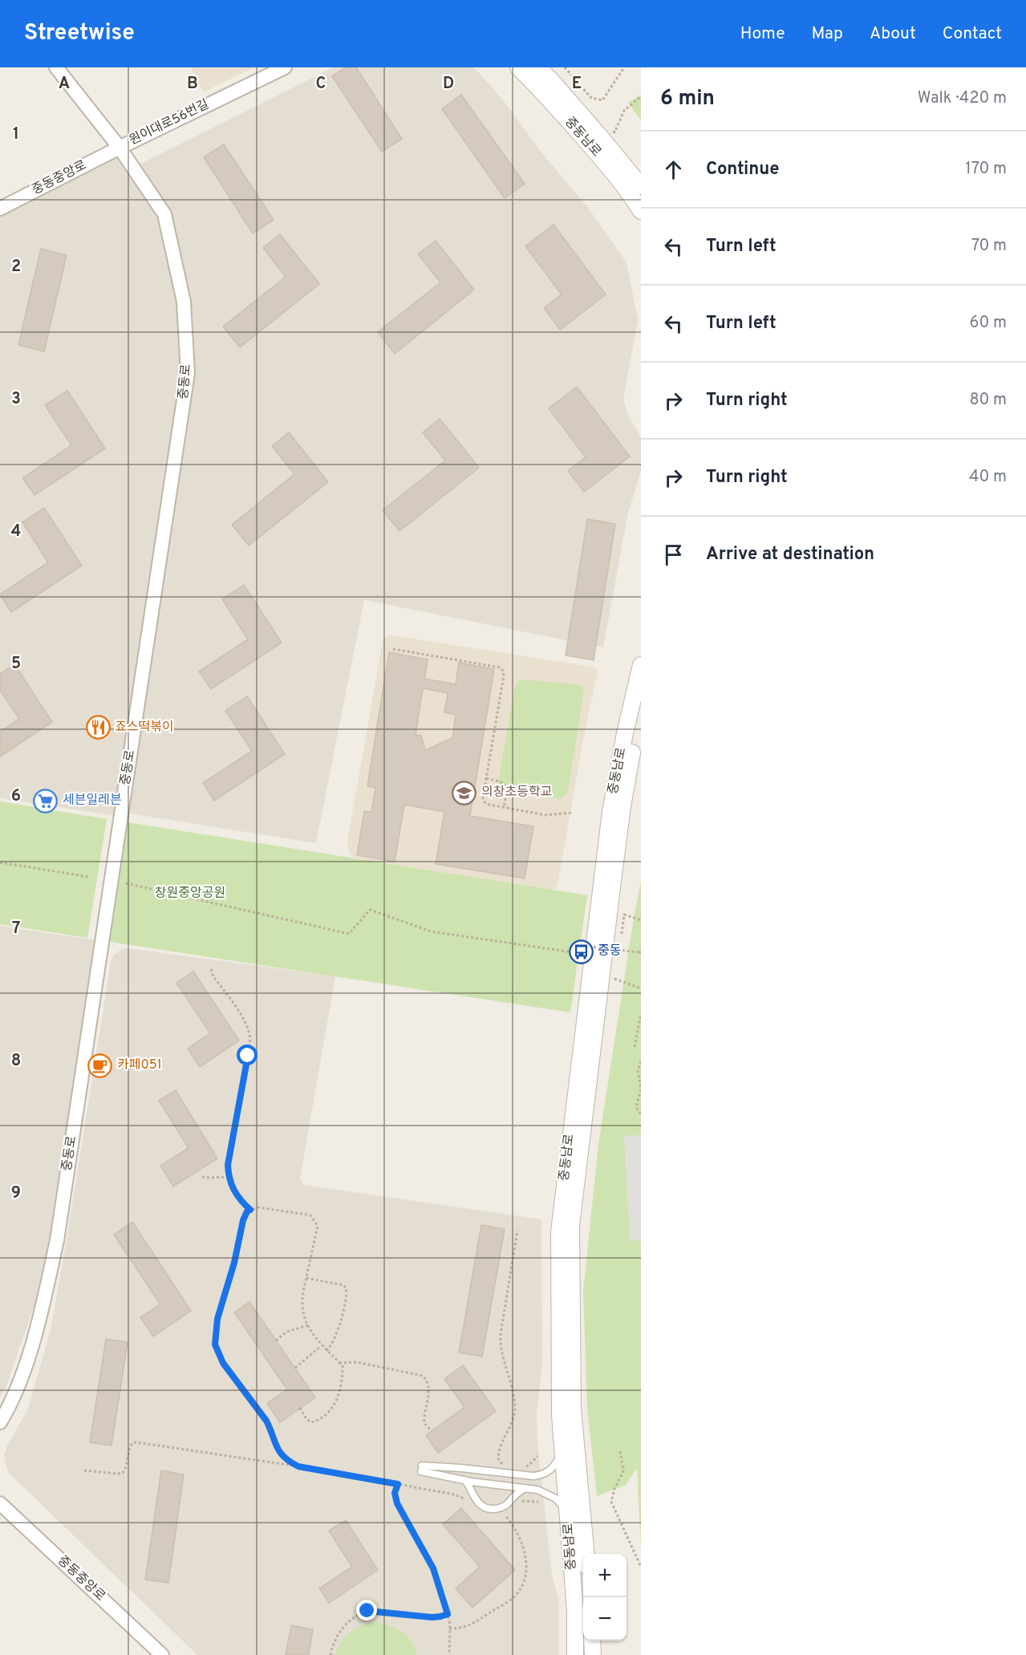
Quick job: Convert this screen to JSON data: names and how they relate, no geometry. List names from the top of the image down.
{
  "streets": {
    "street": [
      "원이대로56번길",
      "중동남로",
      "중동중앙로",
      "중동로"
    ]
  },
  "crossings": [
    ["원이대로56번길", "중동중앙로"],
    ["원이대로56번길", "중동로"],
    ["중동중앙로", "중동로"]
  ],
  "parks": ["창원중앙공원"],
  "places": {
    "restaurant": ["죠스떡볶이"],
    "school or university": ["의창초등학교"],
    "supermarket": ["세븐일레븐"],
    "bus stop": ["중동"],
    "cafe": ["카페051"]
  },
  "page": {
    "header": "Streetwise",
    "nav": [
      "Home",
      "Map",
      "About",
      "Contact"
    ],
    "heading": ["6 min", "Walk · 420 m"],
    "list": [
      ["Continue", "170 m"],
      ["Turn left", "70 m"],
      ["Turn left", "60 m"],
      ["Turn right", "80 m"],
      ["Turn right", "40 m"],
      "Arrive at destination"
    ],
    "map_buttons": ["+", "−"]
  },
  "grid": {
    "columns": [
      "A",
      "B",
      "C",
      "D",
      "E"
    ],
    "rows": [
      "1",
      "2",
      "3",
      "4",
      "5",
      "6",
      "7",
      "8",
      "9"
    ]
  }
}
